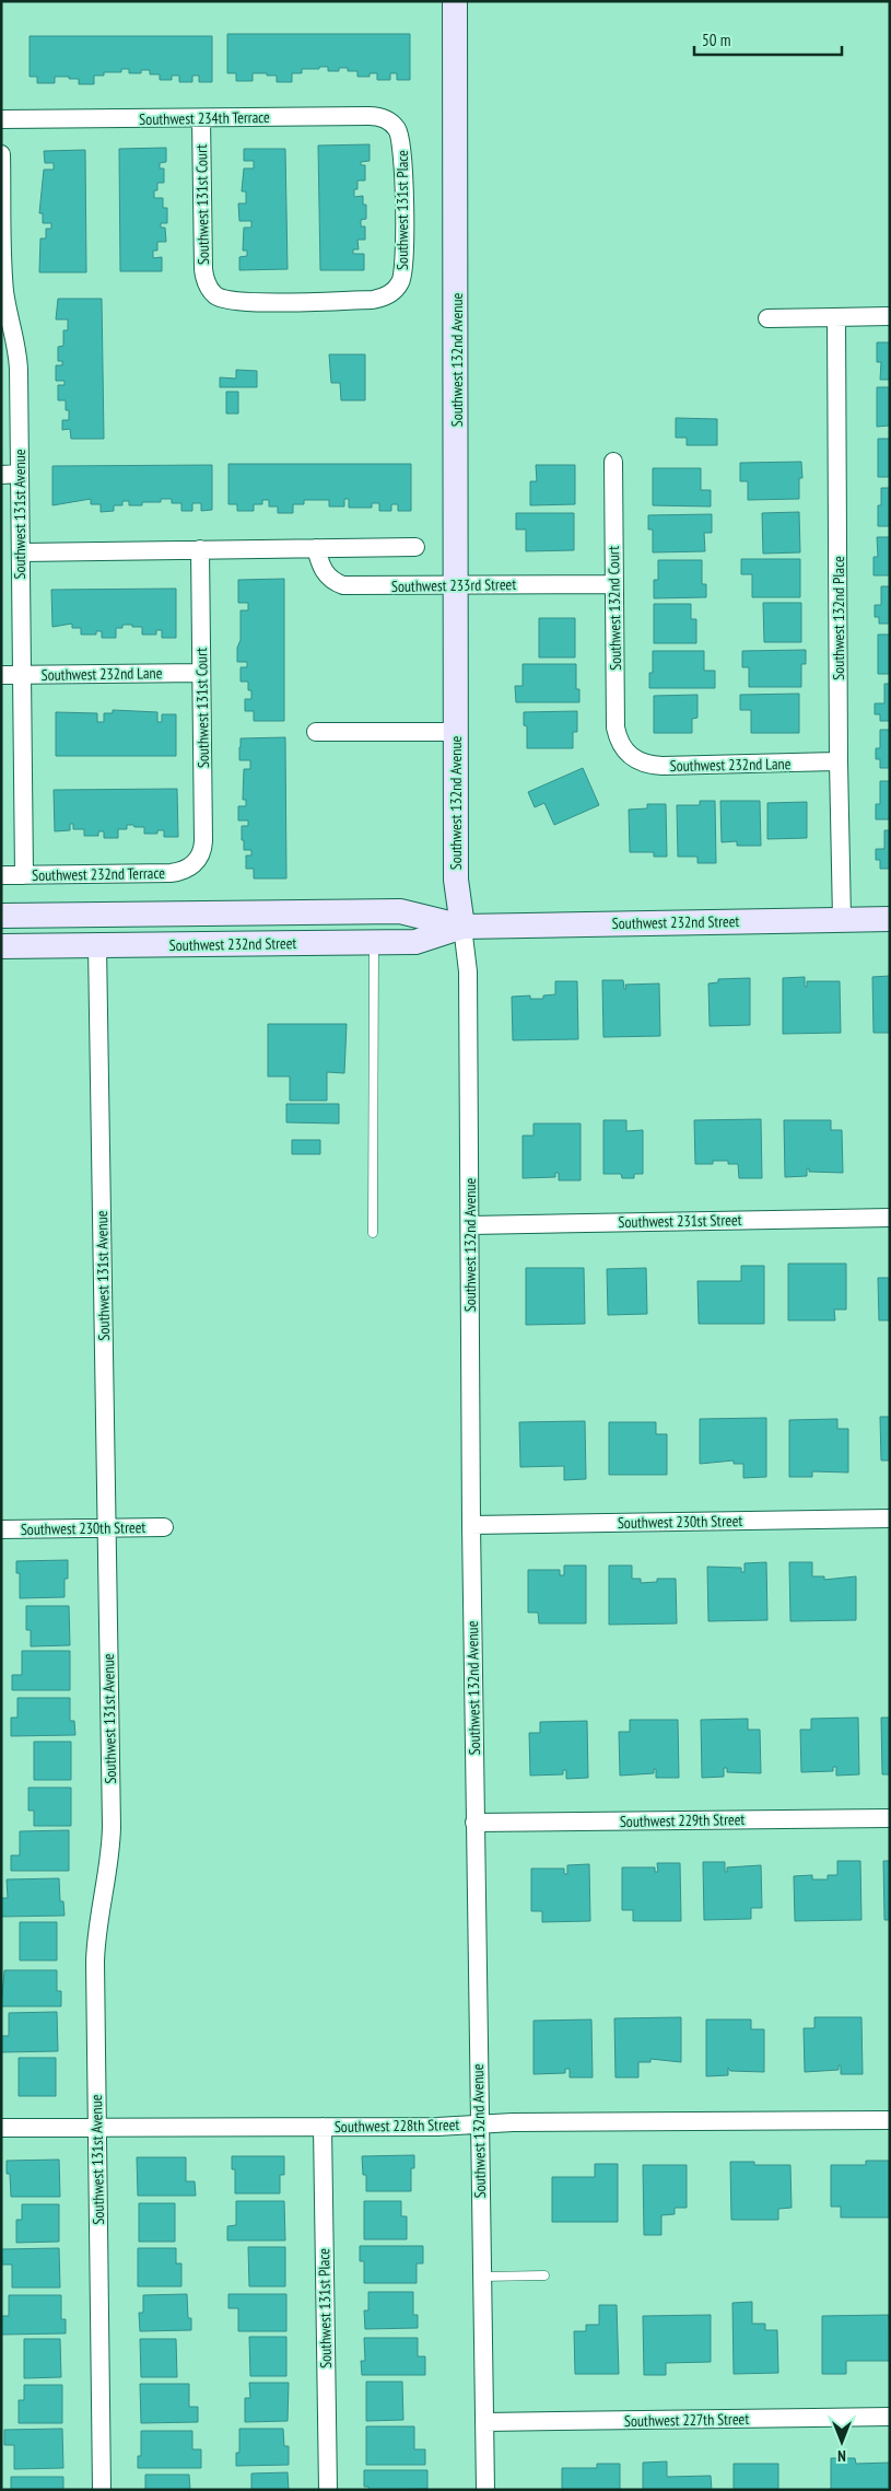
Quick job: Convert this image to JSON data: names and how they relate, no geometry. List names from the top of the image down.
{
  "streets": {
    "street": [
      "Southwest 234th Terrace",
      "Southwest 131st Court",
      "Southwest 131st Place",
      "Southwest 132nd Avenue",
      "Southwest 131st Avenue",
      "Southwest 233rd Street",
      "Southwest 132nd Court",
      "Southwest 132nd Place",
      "Southwest 232nd Lane",
      "Southwest 232nd Terrace",
      "Southwest 232nd Street",
      "Southwest 231st Street",
      "Southwest 230th Street",
      "Southwest 229th Street",
      "Southwest 228th Street",
      "Southwest 227th Street"
    ]
  },
  "crossings": [
    ["Southwest 234th Terrace", "Southwest 131st Court"],
    ["Southwest 234th Terrace", "Southwest 131st Place"],
    ["Southwest 131st Court", "Southwest 131st Place"],
    ["Southwest 131st Court", "Southwest 232nd Lane"],
    ["Southwest 131st Court", "Southwest 232nd Terrace"],
    ["Southwest 131st Place", "Southwest 228th Street"],
    ["Southwest 132nd Avenue", "Southwest 233rd Street"],
    ["Southwest 132nd Avenue", "Southwest 232nd Street"],
    ["Southwest 132nd Avenue", "Southwest 231st Street"],
    ["Southwest 132nd Avenue", "Southwest 230th Street"],
    ["Southwest 132nd Avenue", "Southwest 229th Street"],
    ["Southwest 132nd Avenue", "Southwest 228th Street"],
    ["Southwest 132nd Avenue", "Southwest 227th Street"],
    ["Southwest 131st Avenue", "Southwest 232nd Lane"],
    ["Southwest 131st Avenue", "Southwest 232nd Terrace"],
    ["Southwest 131st Avenue", "Southwest 232nd Street"],
    ["Southwest 131st Avenue", "Southwest 230th Street"],
    ["Southwest 131st Avenue", "Southwest 228th Street"],
    ["Southwest 233rd Street", "Southwest 132nd Court"],
    ["Southwest 132nd Court", "Southwest 232nd Lane"],
    ["Southwest 132nd Place", "Southwest 232nd Lane"],
    ["Southwest 132nd Place", "Southwest 232nd Street"]
  ],
  "scale_bar": "50 m",
  "north": "bottom"
}
